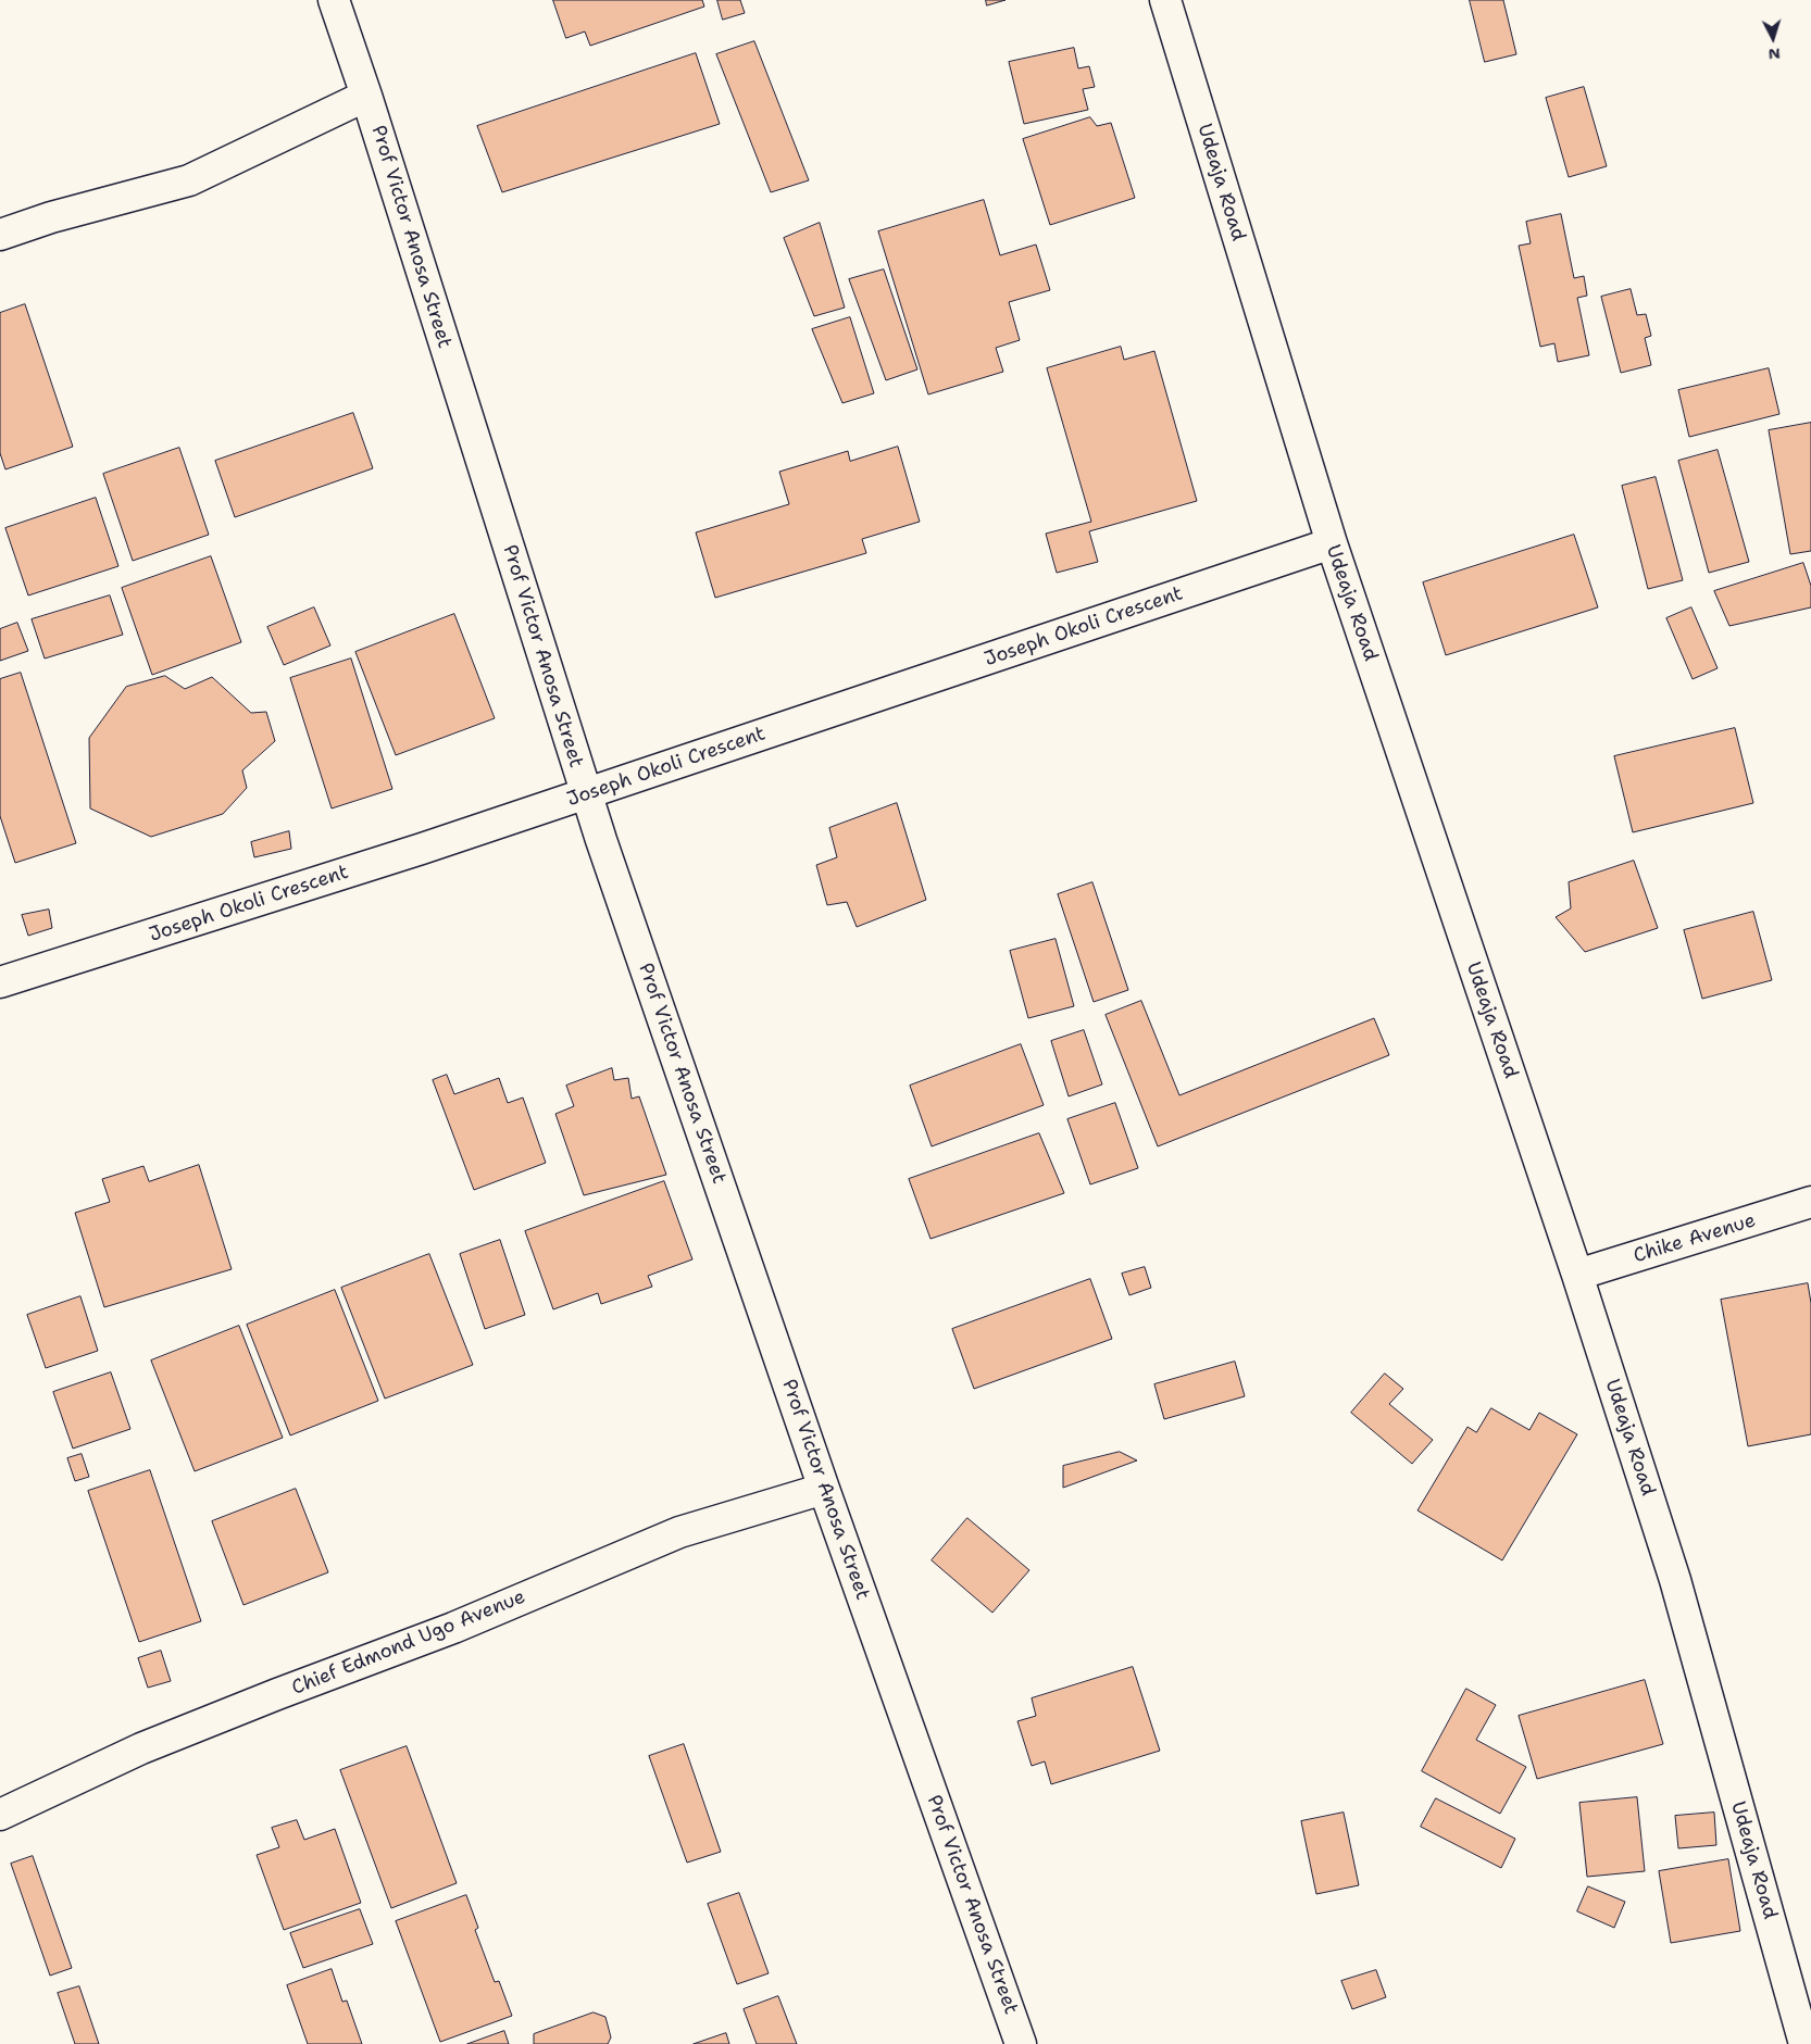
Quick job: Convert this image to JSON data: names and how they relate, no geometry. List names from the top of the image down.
{
  "streets": {
    "street": [
      "Udeaja Road",
      "Prof Victor Anosa Street",
      "Joseph Okoli Crescent",
      "Chike Avenue",
      "Chief Edmond Ugo Avenue"
    ]
  },
  "crossings": [
    ["Udeaja Road", "Joseph Okoli Crescent"],
    ["Udeaja Road", "Chike Avenue"],
    ["Prof Victor Anosa Street", "Joseph Okoli Crescent"],
    ["Prof Victor Anosa Street", "Chief Edmond Ugo Avenue"]
  ],
  "north": "bottom"
}
